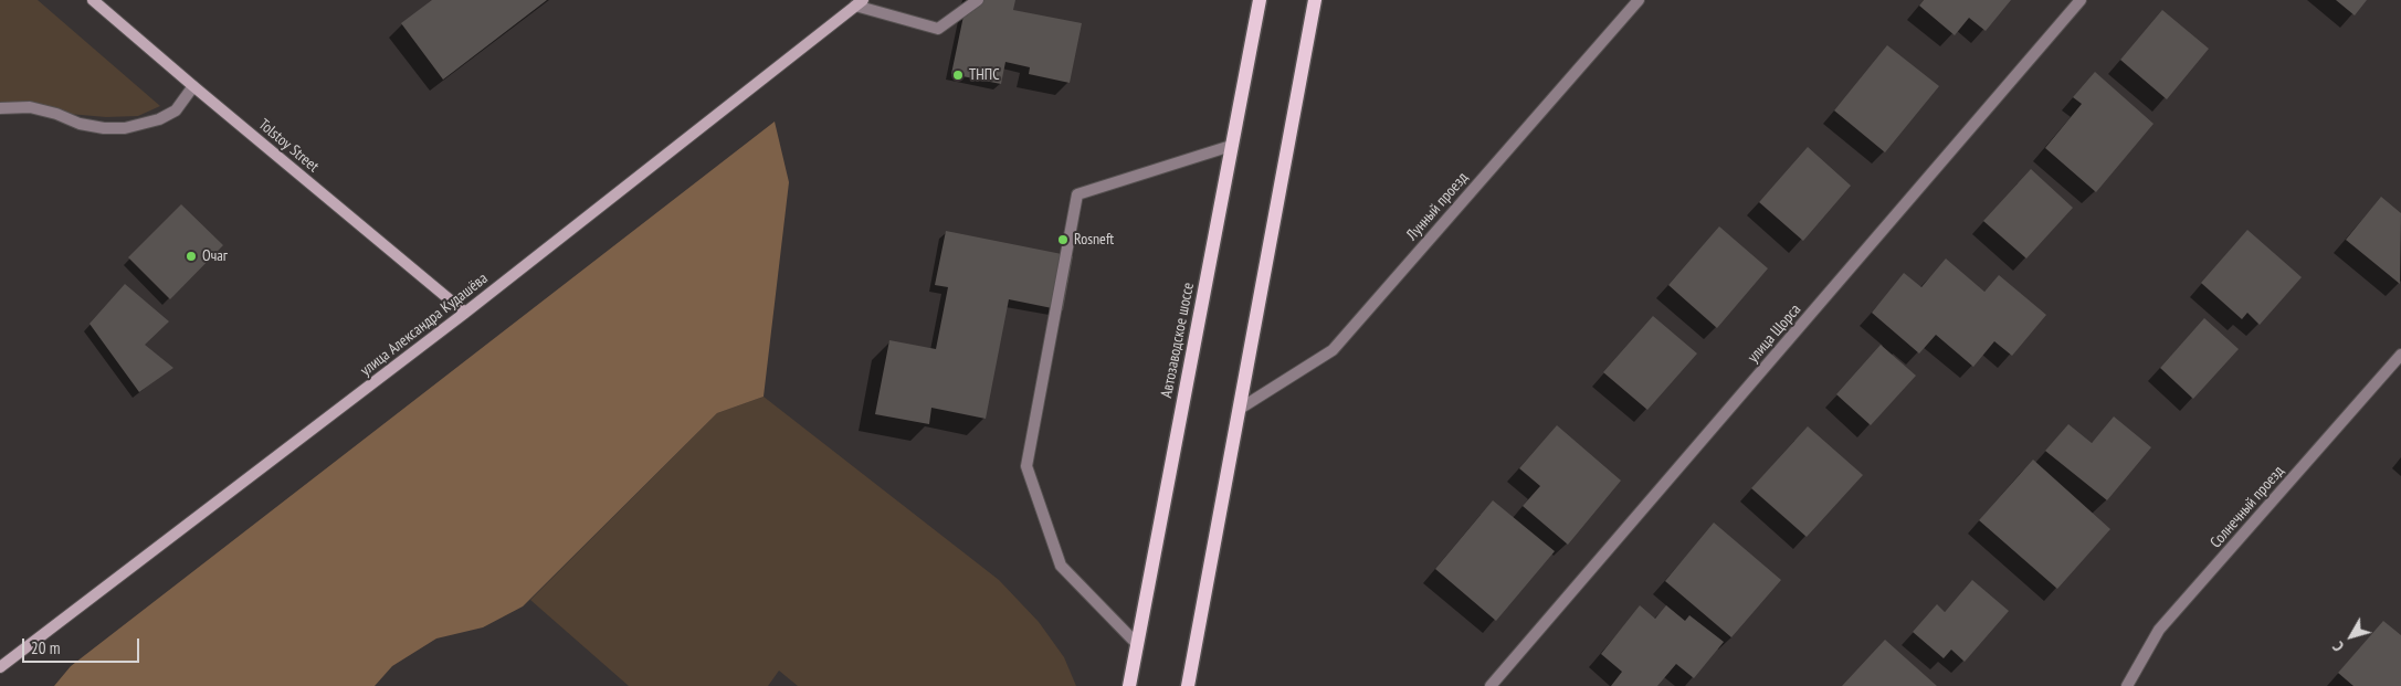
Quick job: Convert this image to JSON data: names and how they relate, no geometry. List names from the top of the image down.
{
  "streets": {
    "main road": ["Tolstoy Street", "улица Александра Кудашёва", "Автозаводское шоссе"],
    "street": ["Лунный проезд", "улица Щорса", "Солнечный проезд"]
  },
  "crossings": [
    ["Tolstoy Street", "улица Александра Кудашёва"]
  ],
  "places": ["ТНПС", "Rosneft", "Очаг"],
  "scale_bar": "20 m",
  "north": "bottom left"
}
